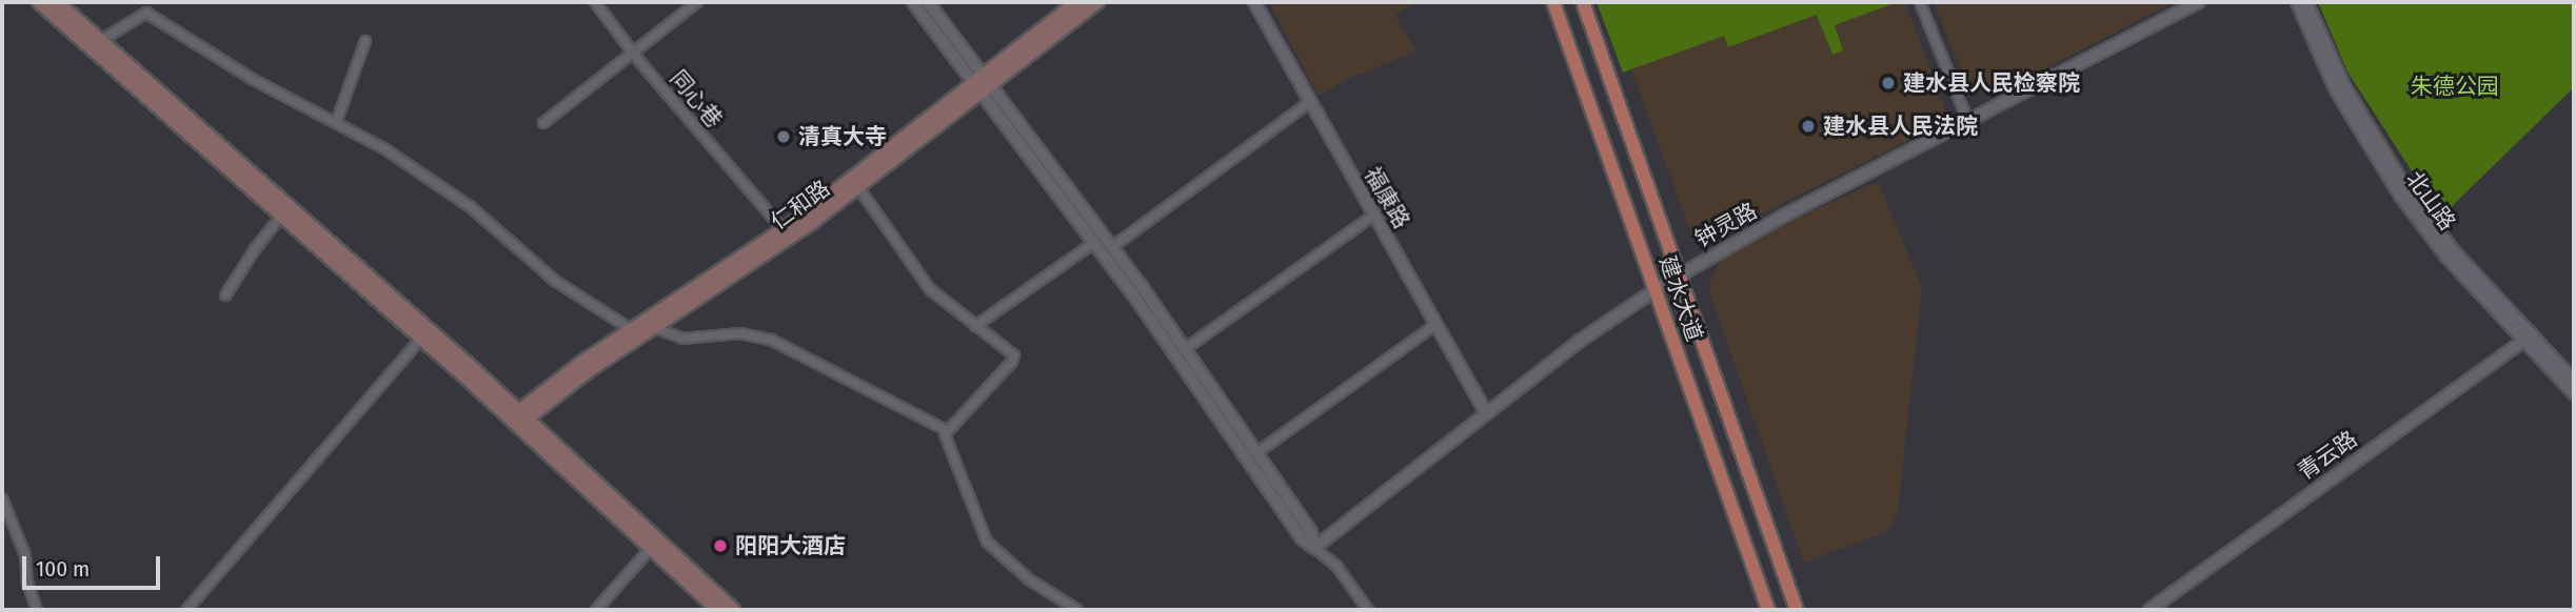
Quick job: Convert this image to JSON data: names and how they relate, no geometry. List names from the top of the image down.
{
  "streets": {
    "main road": ["仁和路", "建水大道"],
    "street": [
      "同心巷",
      "福康路",
      "北山路",
      "钟灵路",
      "青云路"
    ]
  },
  "crossings": [
    ["同心巷", "仁和路"],
    ["福康路", "钟灵路"],
    ["北山路", "青云路"],
    ["钟灵路", "建水大道"]
  ],
  "parks": ["朱德公园"],
  "places": [
    "建水县人民检察院",
    "建水县人民法院",
    "清真大寺",
    "阳阳大酒店"
  ],
  "scale_bar": "100 m"
}
